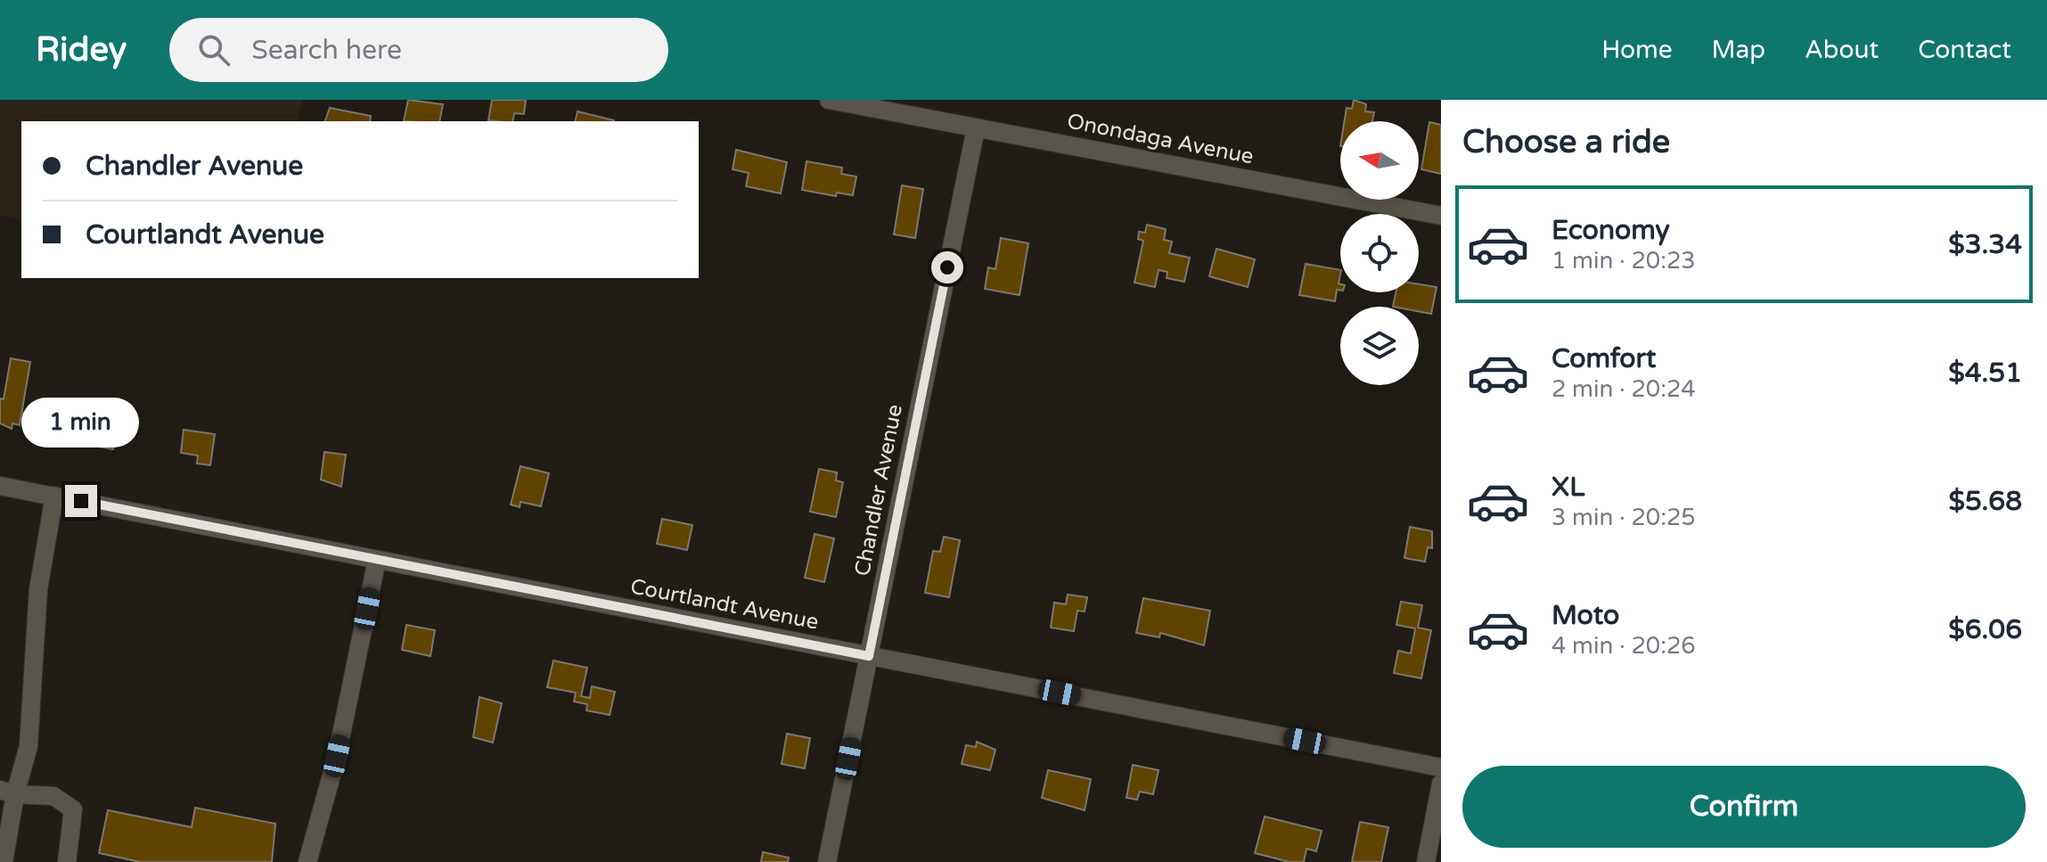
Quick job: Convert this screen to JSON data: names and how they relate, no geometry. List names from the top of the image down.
{
  "streets": {
    "street": ["Onondaga Avenue", "Chandler Avenue", "Courtlandt Avenue"]
  },
  "crossings": [
    ["Onondaga Avenue", "Chandler Avenue"],
    ["Chandler Avenue", "Courtlandt Avenue"]
  ],
  "north": "left",
  "page": {
    "header": "Ridey",
    "search": "Search here",
    "nav": [
      "Home",
      "Map",
      "About",
      "Contact"
    ],
    "heading": "Choose a ride",
    "banner": ["Chandler Avenue", "Courtlandt Avenue"],
    "list": [
      {
        "name": "Economy",
        "note": "1 min · 20:23",
        "value": "$3.34"
      },
      {
        "name": "Comfort",
        "note": "2 min · 20:24",
        "value": "$4.51"
      },
      {
        "name": "XL",
        "note": "3 min · 20:25",
        "value": "$5.68"
      },
      {
        "name": "Moto",
        "note": "4 min · 20:26",
        "value": "$6.06"
      }
    ],
    "bubble": "1 min",
    "buttons": "Confirm"
  }
}
